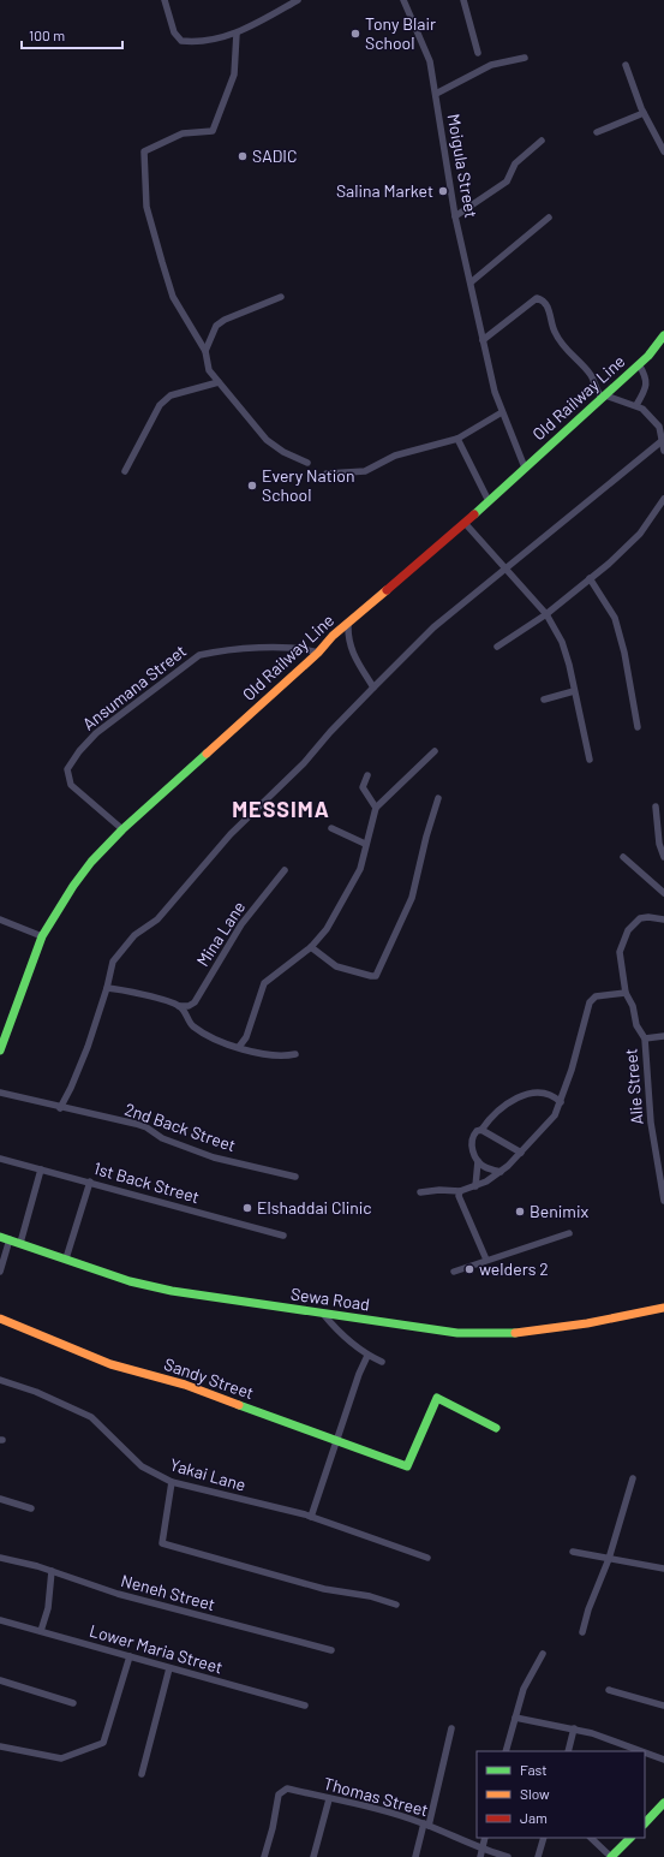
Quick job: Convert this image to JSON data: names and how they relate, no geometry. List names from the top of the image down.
{
  "streets": {
    "main road": ["Old Railway Line", "Sewa Road", "Sandy Street"],
    "street": [
      "Moigula Street",
      "Ansumana Street",
      "Mina Lane",
      "Alie Street",
      "2nd Back Street",
      "1st Back Street",
      "Yakai Lane",
      "Neneh Street",
      "Lower Maria Street",
      "Thomas Street"
    ]
  },
  "crossings": [
    ["Moigula Street", "Old Railway Line"],
    ["Old Railway Line", "Ansumana Street"]
  ],
  "districts": ["MESSIMA"],
  "places": [
    "Tony Blair School",
    "SADIC",
    "Salina Market",
    "Every Nation School",
    "Elshaddai Clinic",
    "Benimix",
    "welders 2"
  ],
  "legend": ["Fast", "Slow", "Jam"],
  "scale_bar": "100 m"
}
